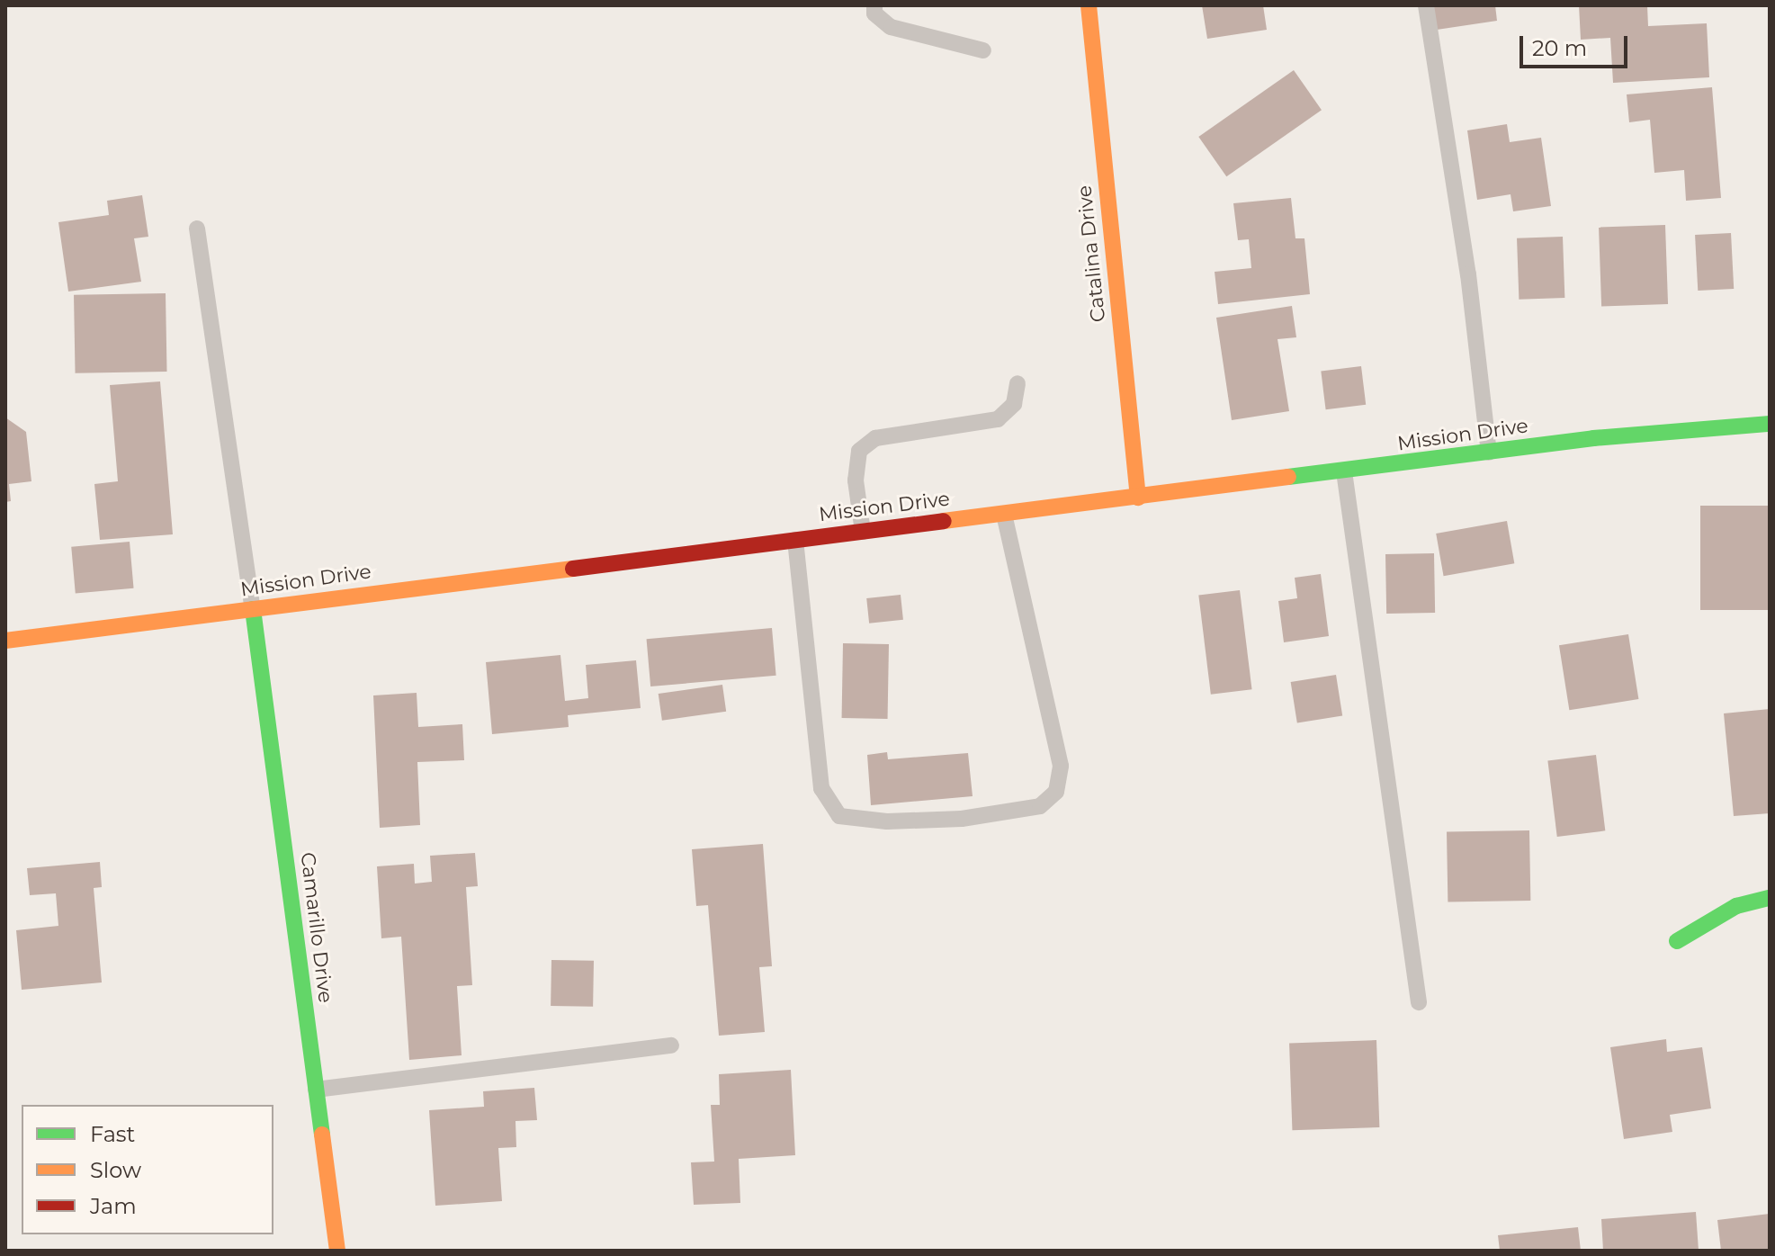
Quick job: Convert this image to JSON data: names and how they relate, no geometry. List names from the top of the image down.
{
  "streets": {
    "street": ["Catalina Drive", "Mission Drive", "Camarillo Drive"]
  },
  "crossings": [
    ["Catalina Drive", "Mission Drive"],
    ["Mission Drive", "Camarillo Drive"]
  ],
  "legend": ["Fast", "Slow", "Jam"],
  "scale_bar": "20 m"
}
